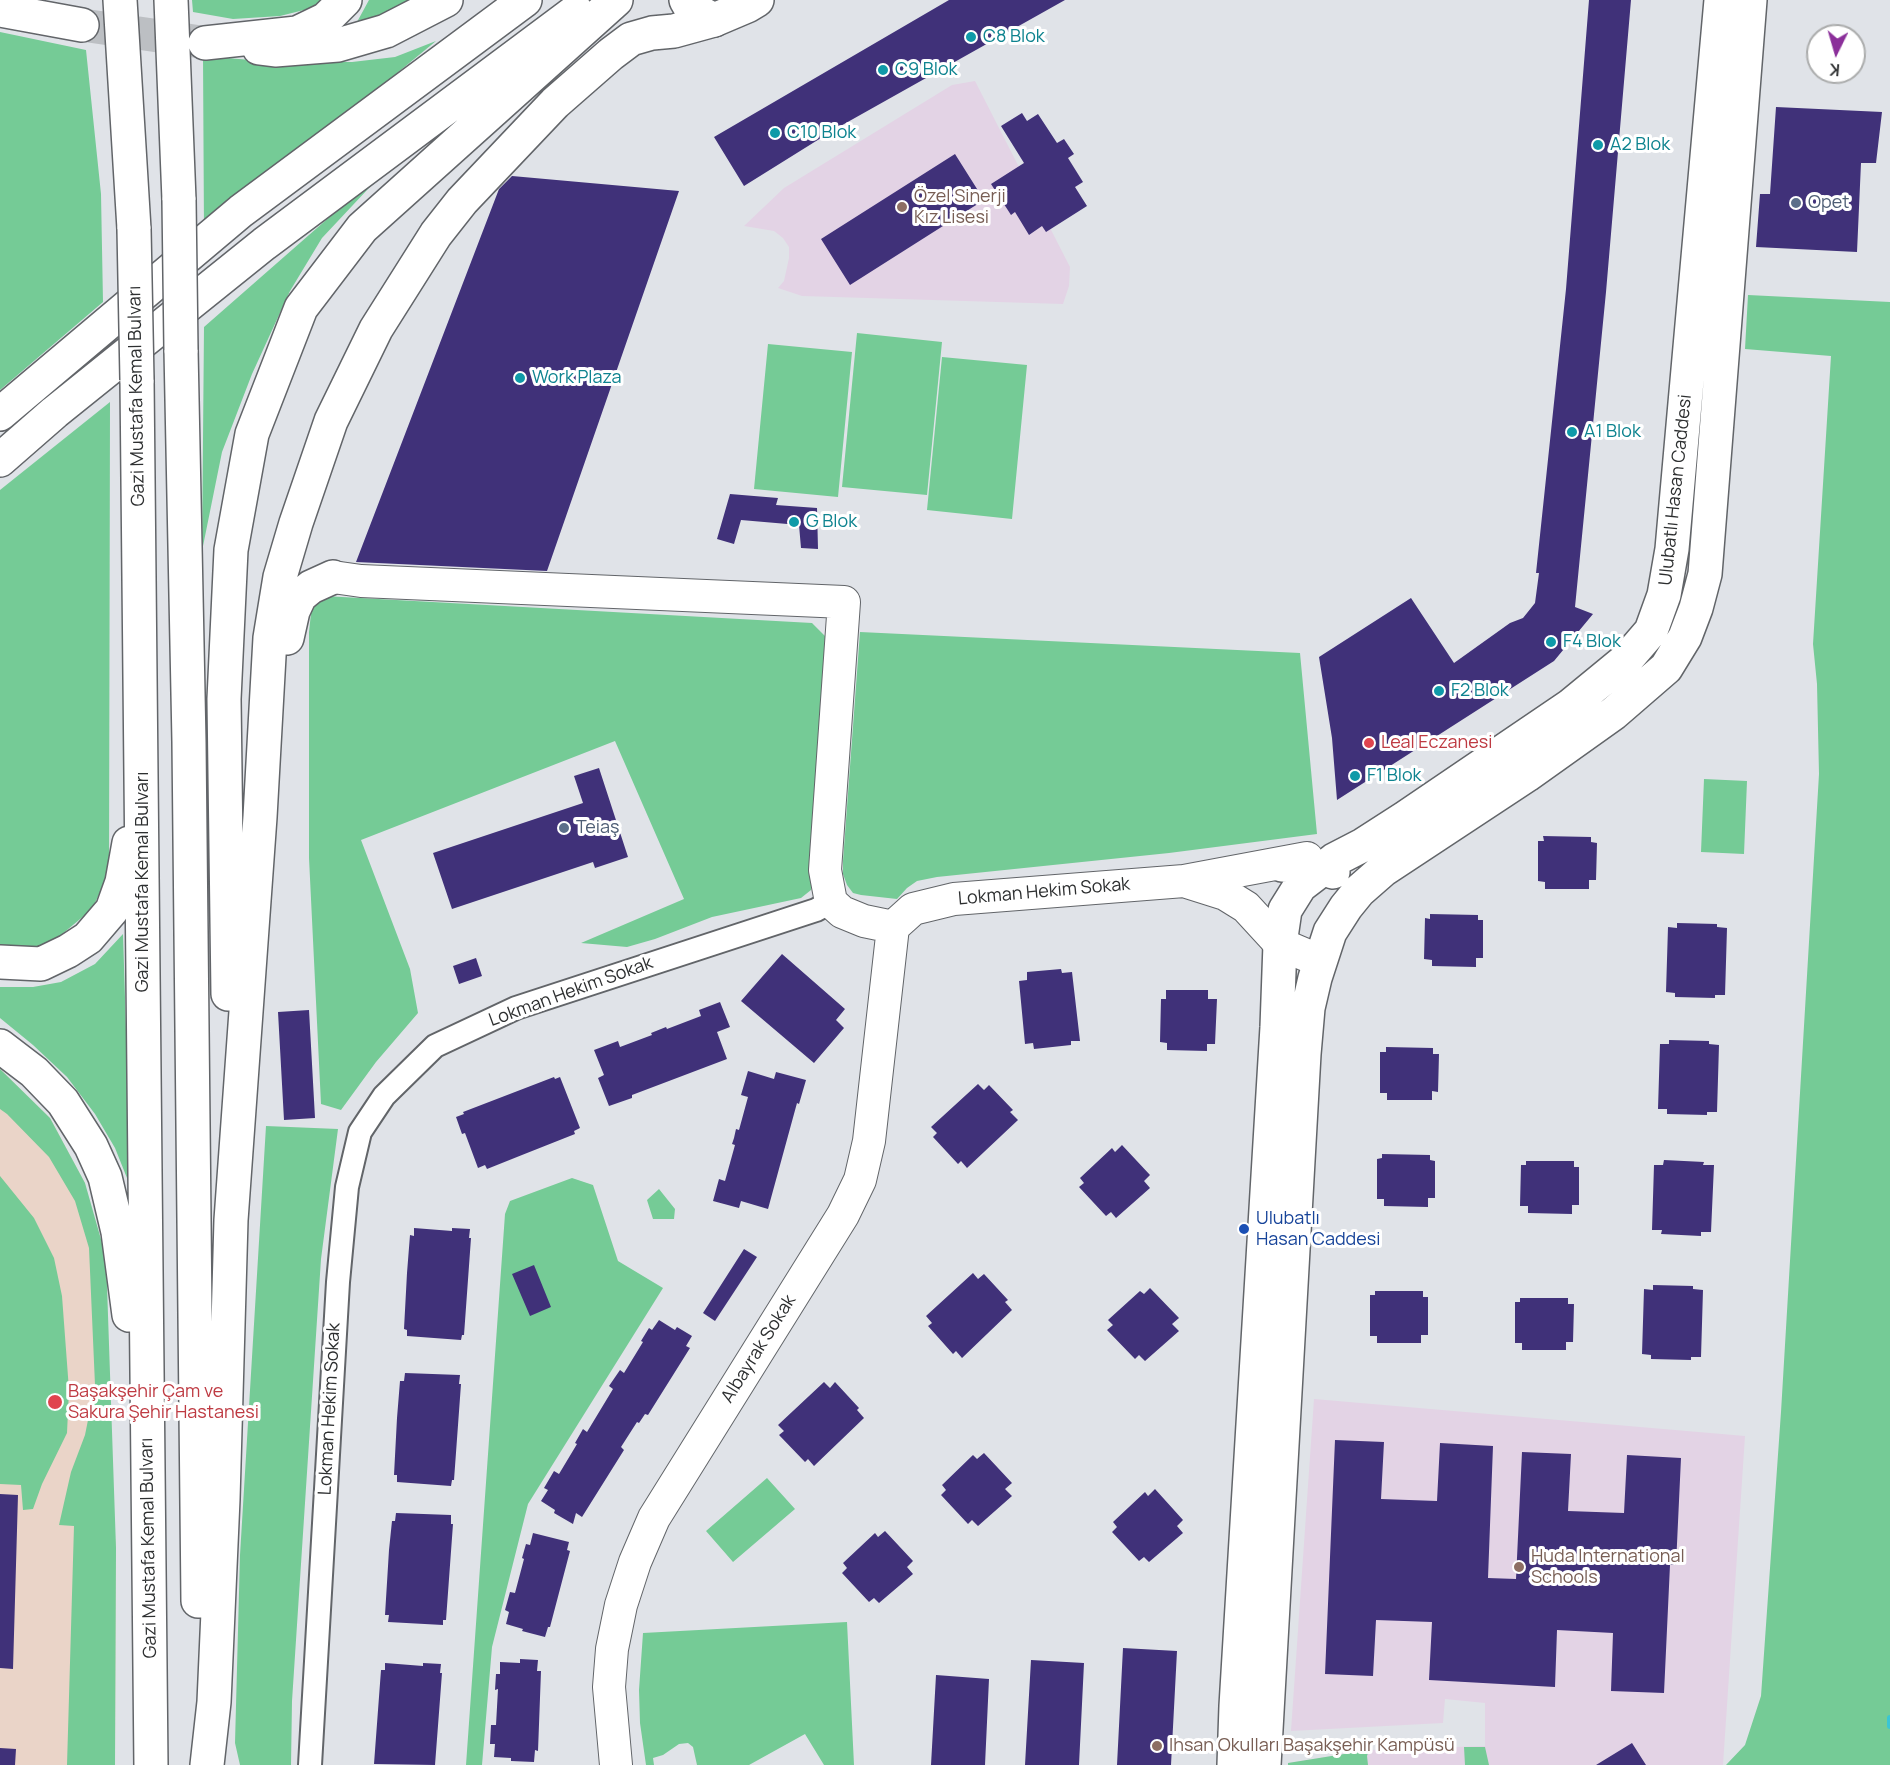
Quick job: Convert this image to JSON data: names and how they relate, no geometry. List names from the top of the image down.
{
  "streets": {
    "main road": [
      "Gazi Mustafa Kemal Bulvarı",
      "Ulubatlı Hasan Caddesi",
      "Lokman Hekim Sokak",
      "Albayrak Sokak"
    ]
  },
  "crossings": [
    ["Ulubatlı Hasan Caddesi", "Lokman Hekim Sokak"],
    ["Lokman Hekim Sokak", "Albayrak Sokak"]
  ],
  "places": [
    "C8 Blok",
    "C9 Blok",
    "C10 Blok",
    "A2 Blok",
    "Opet",
    "Özel Sinerji Kız Lisesi",
    "Work Plaza",
    "A1 Blok",
    "G Blok",
    "F4 Blok",
    "F2 Blok",
    "Leal Eczanesi",
    "F1 Blok",
    "Teiaş",
    "Ulubatlı Hasan Caddesi",
    "Başakşehir Çam ve Sakura Şehir Hastanesi",
    "Huda International Schools",
    "Ihsan Okulları Başakşehir Kampüsü"
  ],
  "north": "bottom"
}
